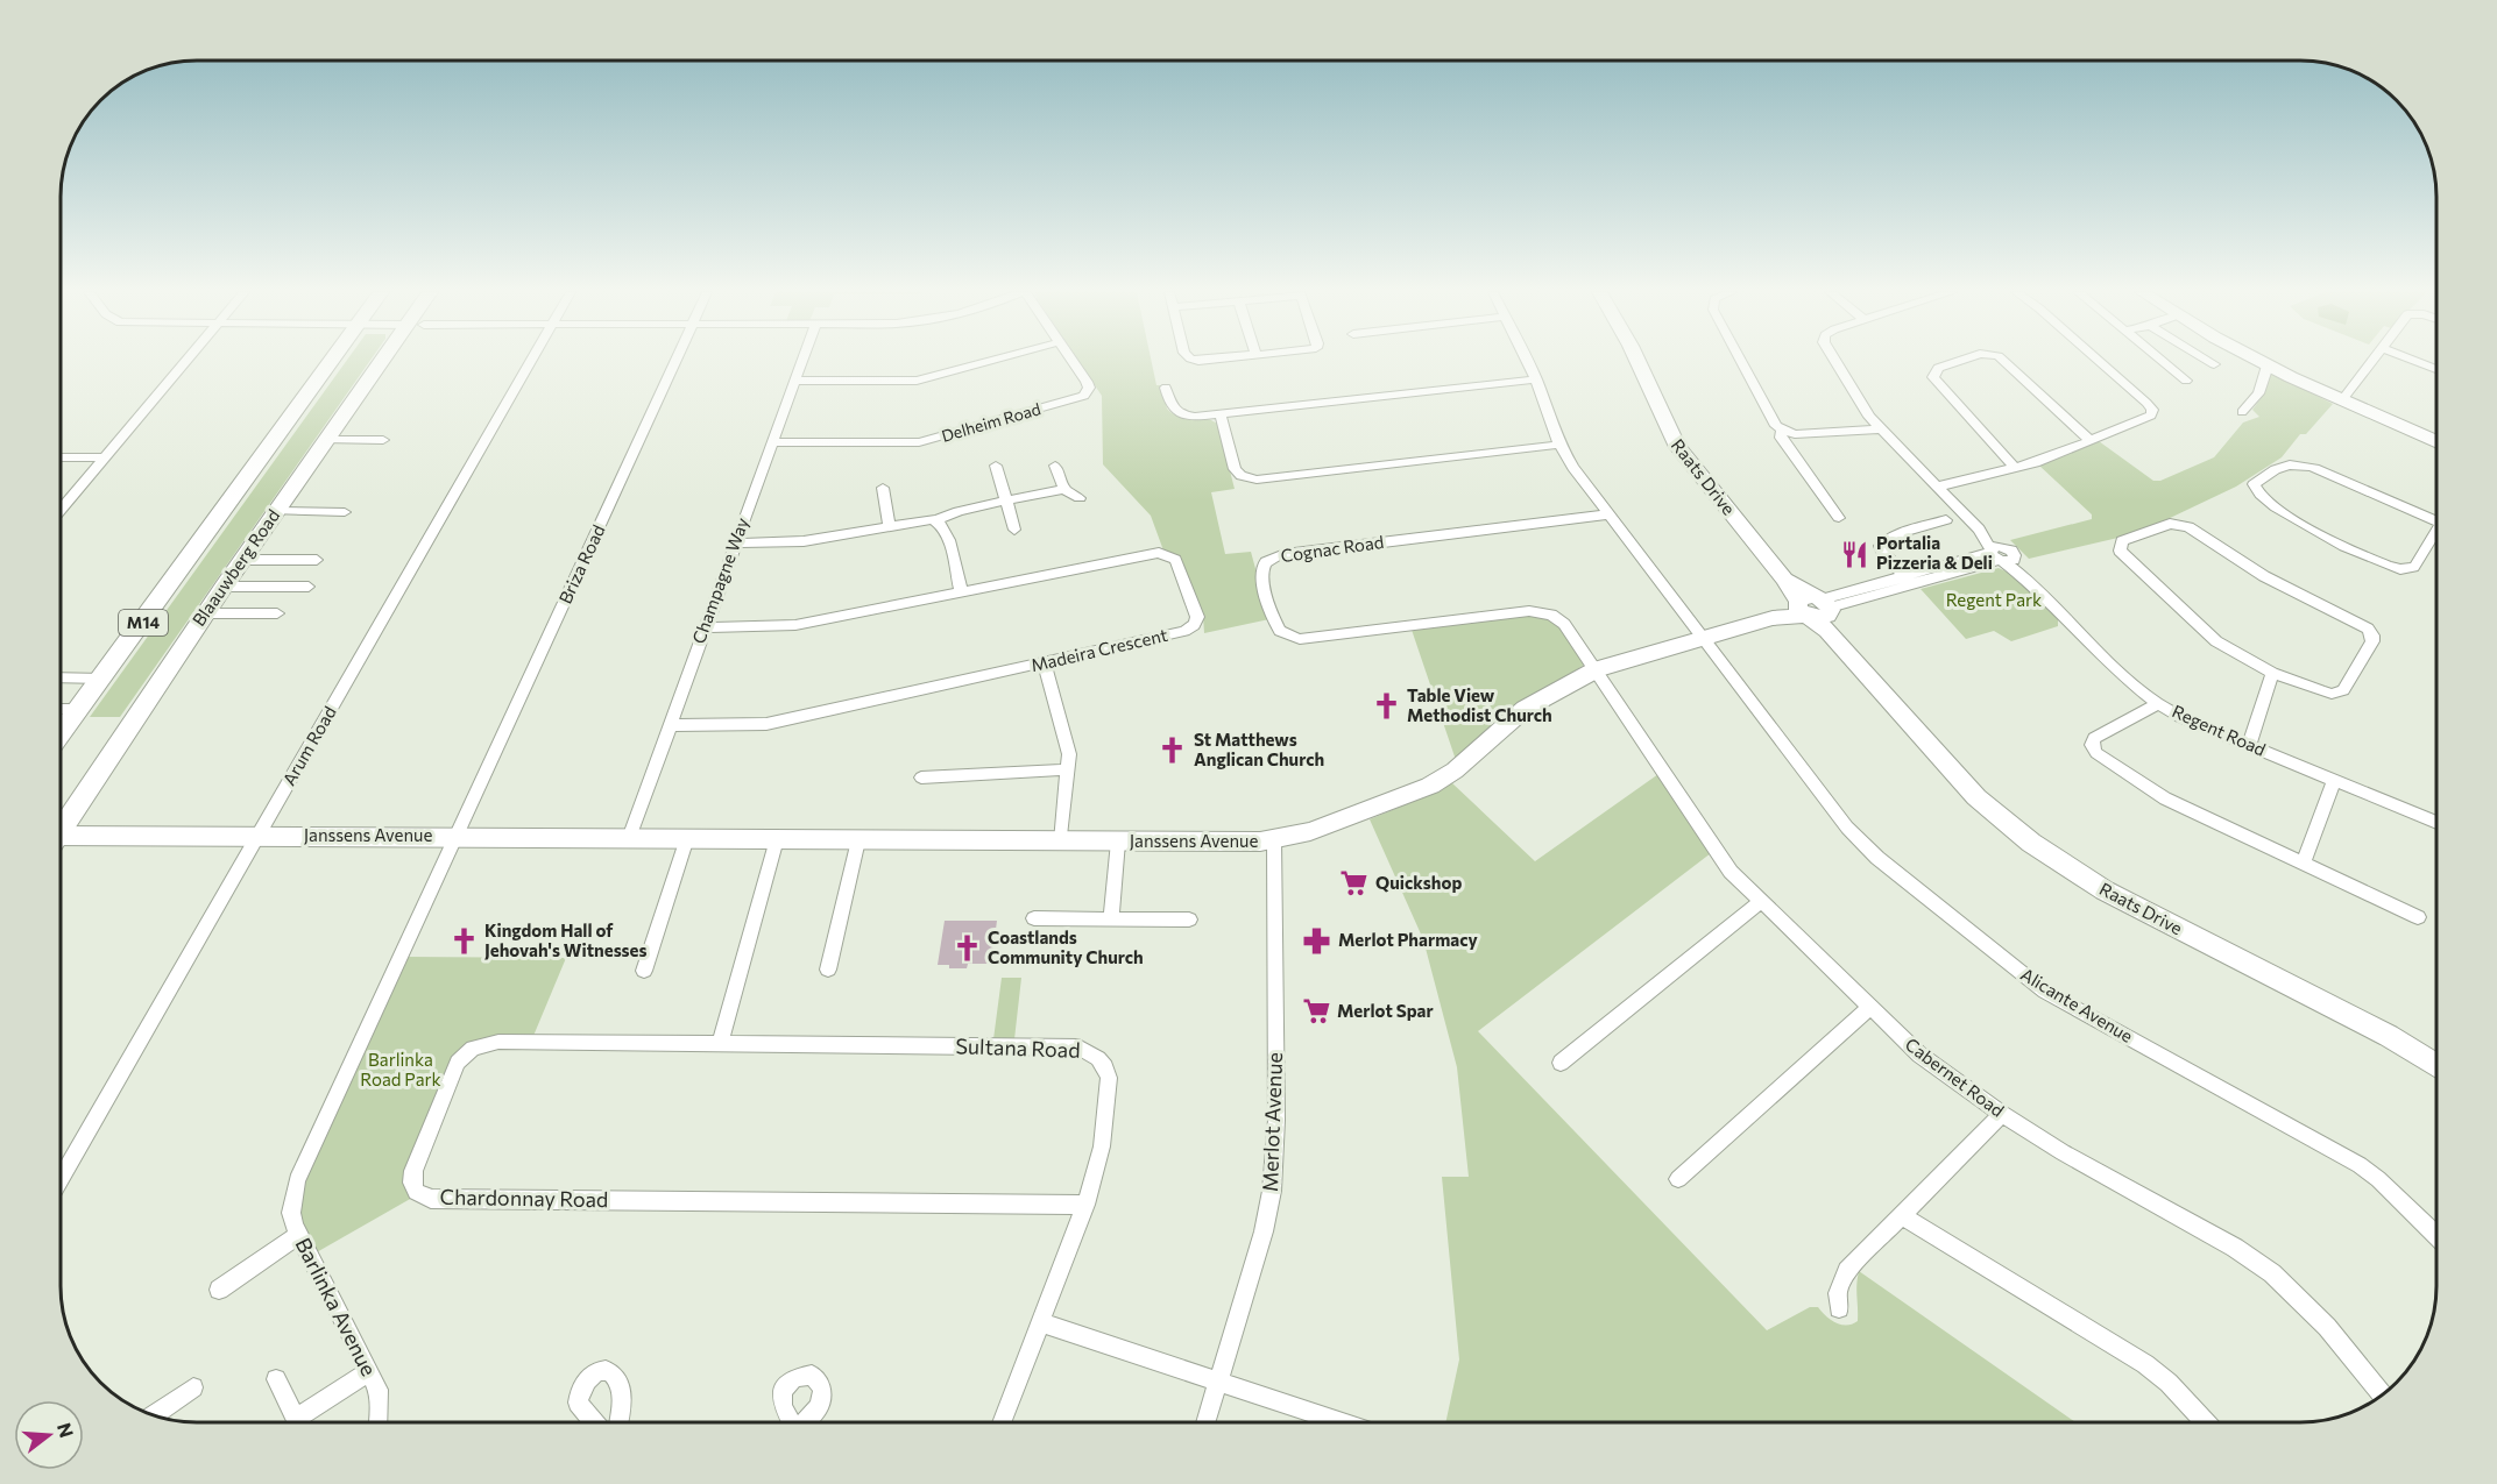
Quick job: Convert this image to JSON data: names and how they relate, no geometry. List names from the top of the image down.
{
  "streets": {
    "main road": ["Blaauwberg Road", "M14"],
    "street": [
      "Delheim Road",
      "Raats Drive",
      "Cognac Road",
      "Briza Road",
      "Champagne Way",
      "Madeira Crescent",
      "Regent Road",
      "Arum Road",
      "Janssens Avenue",
      "Alicante Avenue",
      "Sultana Road",
      "Cabernet Road",
      "Merlot Avenue",
      "Chardonnay Road",
      "Barlinka Avenue"
    ]
  },
  "crossings": [
    ["Delheim Road", "Champagne Way"],
    ["Raats Drive", "Janssens Avenue"],
    ["Cognac Road", "Janssens Avenue"],
    ["Cognac Road", "Alicante Avenue"],
    ["Cognac Road", "Cabernet Road"],
    ["Briza Road", "Janssens Avenue"],
    ["Briza Road", "Barlinka Avenue"],
    ["Champagne Way", "Madeira Crescent"],
    ["Champagne Way", "Janssens Avenue"],
    ["Arum Road", "Janssens Avenue"],
    ["Janssens Avenue", "Alicante Avenue"],
    ["Janssens Avenue", "Cabernet Road"],
    ["Janssens Avenue", "Merlot Avenue"],
    ["Janssens Avenue", "Barlinka Avenue"],
    ["Sultana Road", "Chardonnay Road"]
  ],
  "parks": ["Regent Park", "Barlinka Road Park"],
  "places": {
    "restaurant": ["Portalia Pizzeria & Deli"],
    "church": [
      "Table View Methodist Church",
      "St Matthews Anglican Church",
      "Kingdom Hall of Jehovah's Witnesses",
      "Coastlands Community Church"
    ],
    "supermarket": ["Quickshop", "Merlot Spar"],
    "pharmacy": ["Merlot Pharmacy"]
  },
  "north": "right"
}
